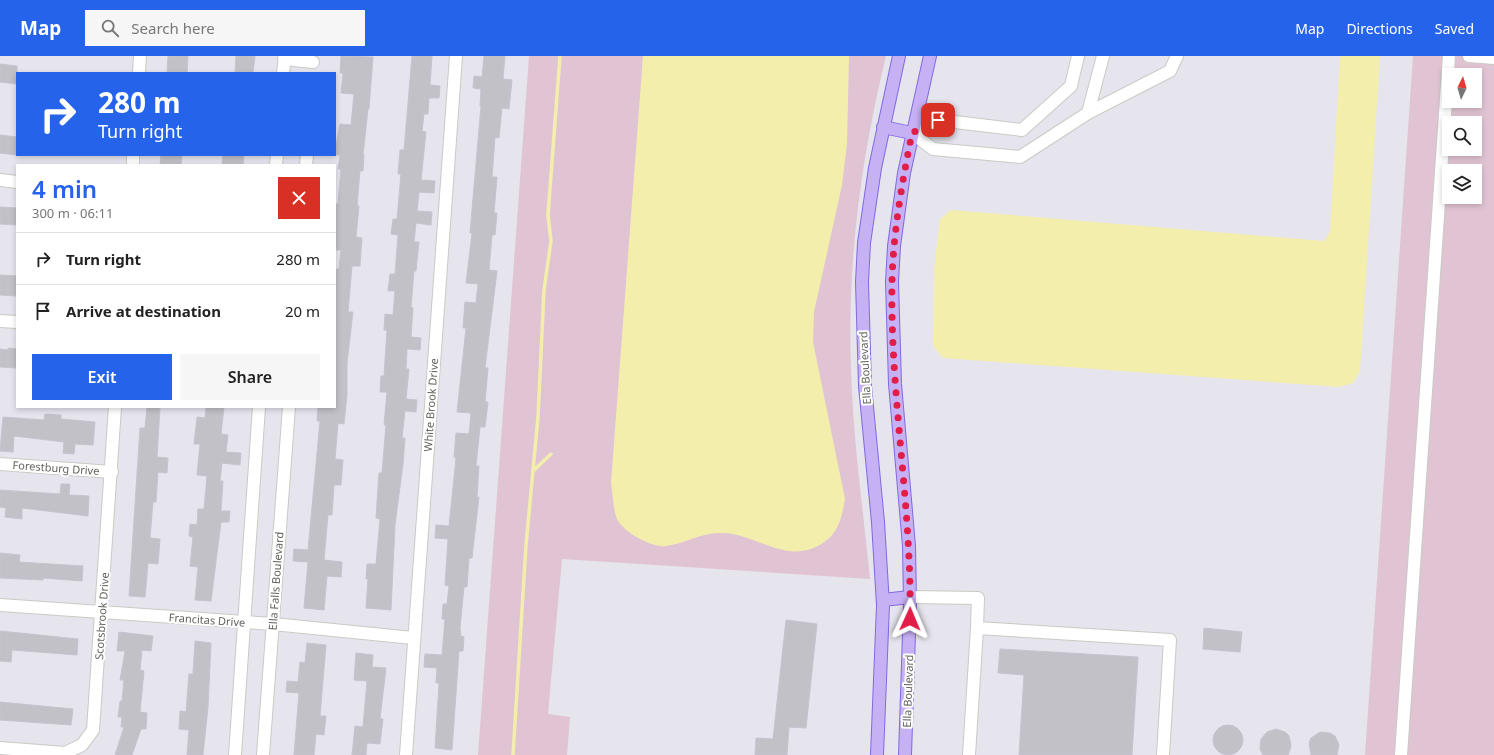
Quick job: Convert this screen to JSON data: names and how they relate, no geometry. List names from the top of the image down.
{
  "streets": {
    "main road": ["Ella Boulevard"],
    "street": [
      "White Brook Drive",
      "Forestburg Drive",
      "Ella Falls Boulevard",
      "Scotsbrook Drive",
      "Francitas Drive"
    ]
  },
  "crossings": [
    ["White Brook Drive", "Francitas Drive"],
    ["Forestburg Drive", "Scotsbrook Drive"],
    ["Ella Falls Boulevard", "Francitas Drive"],
    ["Scotsbrook Drive", "Francitas Drive"]
  ],
  "north": "top",
  "page": {
    "header": "Map",
    "search": "Search here",
    "nav": ["Map", "Directions", "Saved"],
    "turn": ["280 m", "Turn right"],
    "heading": ["4 min", "300 m · 06:11"],
    "list": [
      {
        "name": "Turn right",
        "value": "280 m"
      },
      {
        "name": "Arrive at destination",
        "value": "20 m"
      }
    ],
    "buttons": ["Exit", "Share"]
  }
}
